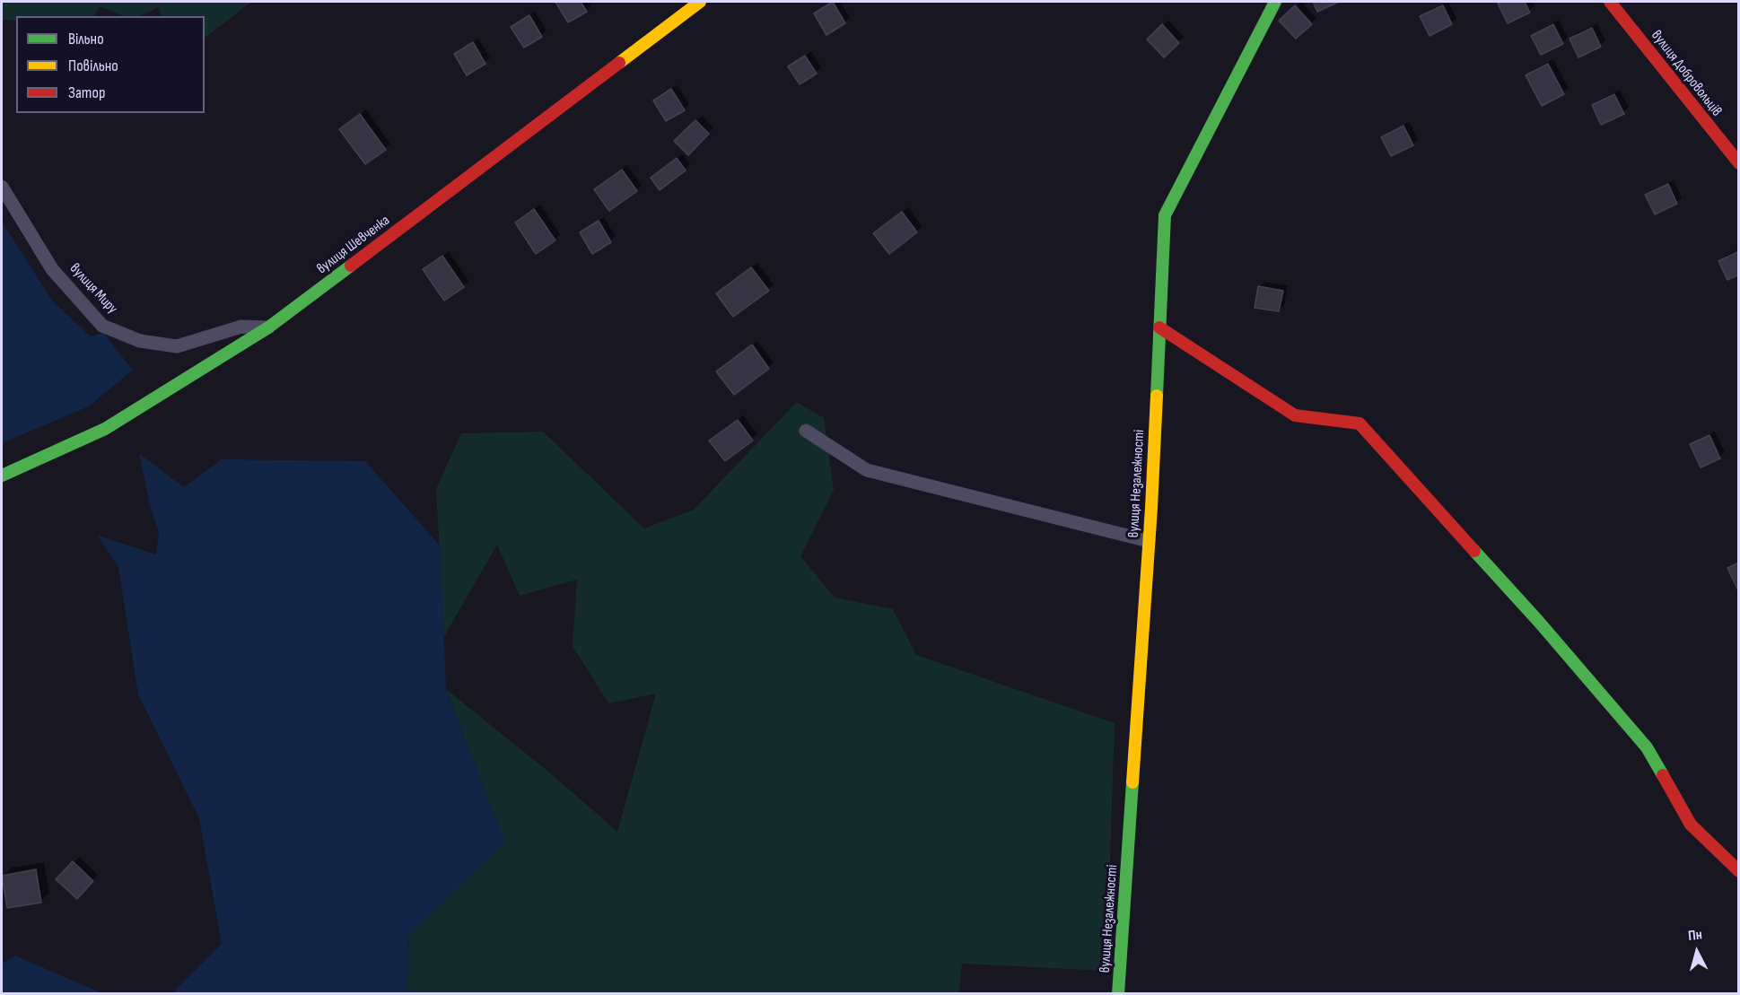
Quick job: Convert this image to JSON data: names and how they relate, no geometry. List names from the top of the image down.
{
  "streets": {
    "street": [
      "вулиця Добровольців",
      "вулиця Шевченка",
      "вулиця Миру",
      "вулиця Незалежності"
    ]
  },
  "crossings": [
    ["вулиця Шевченка", "вулиця Миру"]
  ],
  "legend": ["Вільно", "Повільно", "Затор"],
  "north": "top"
}
